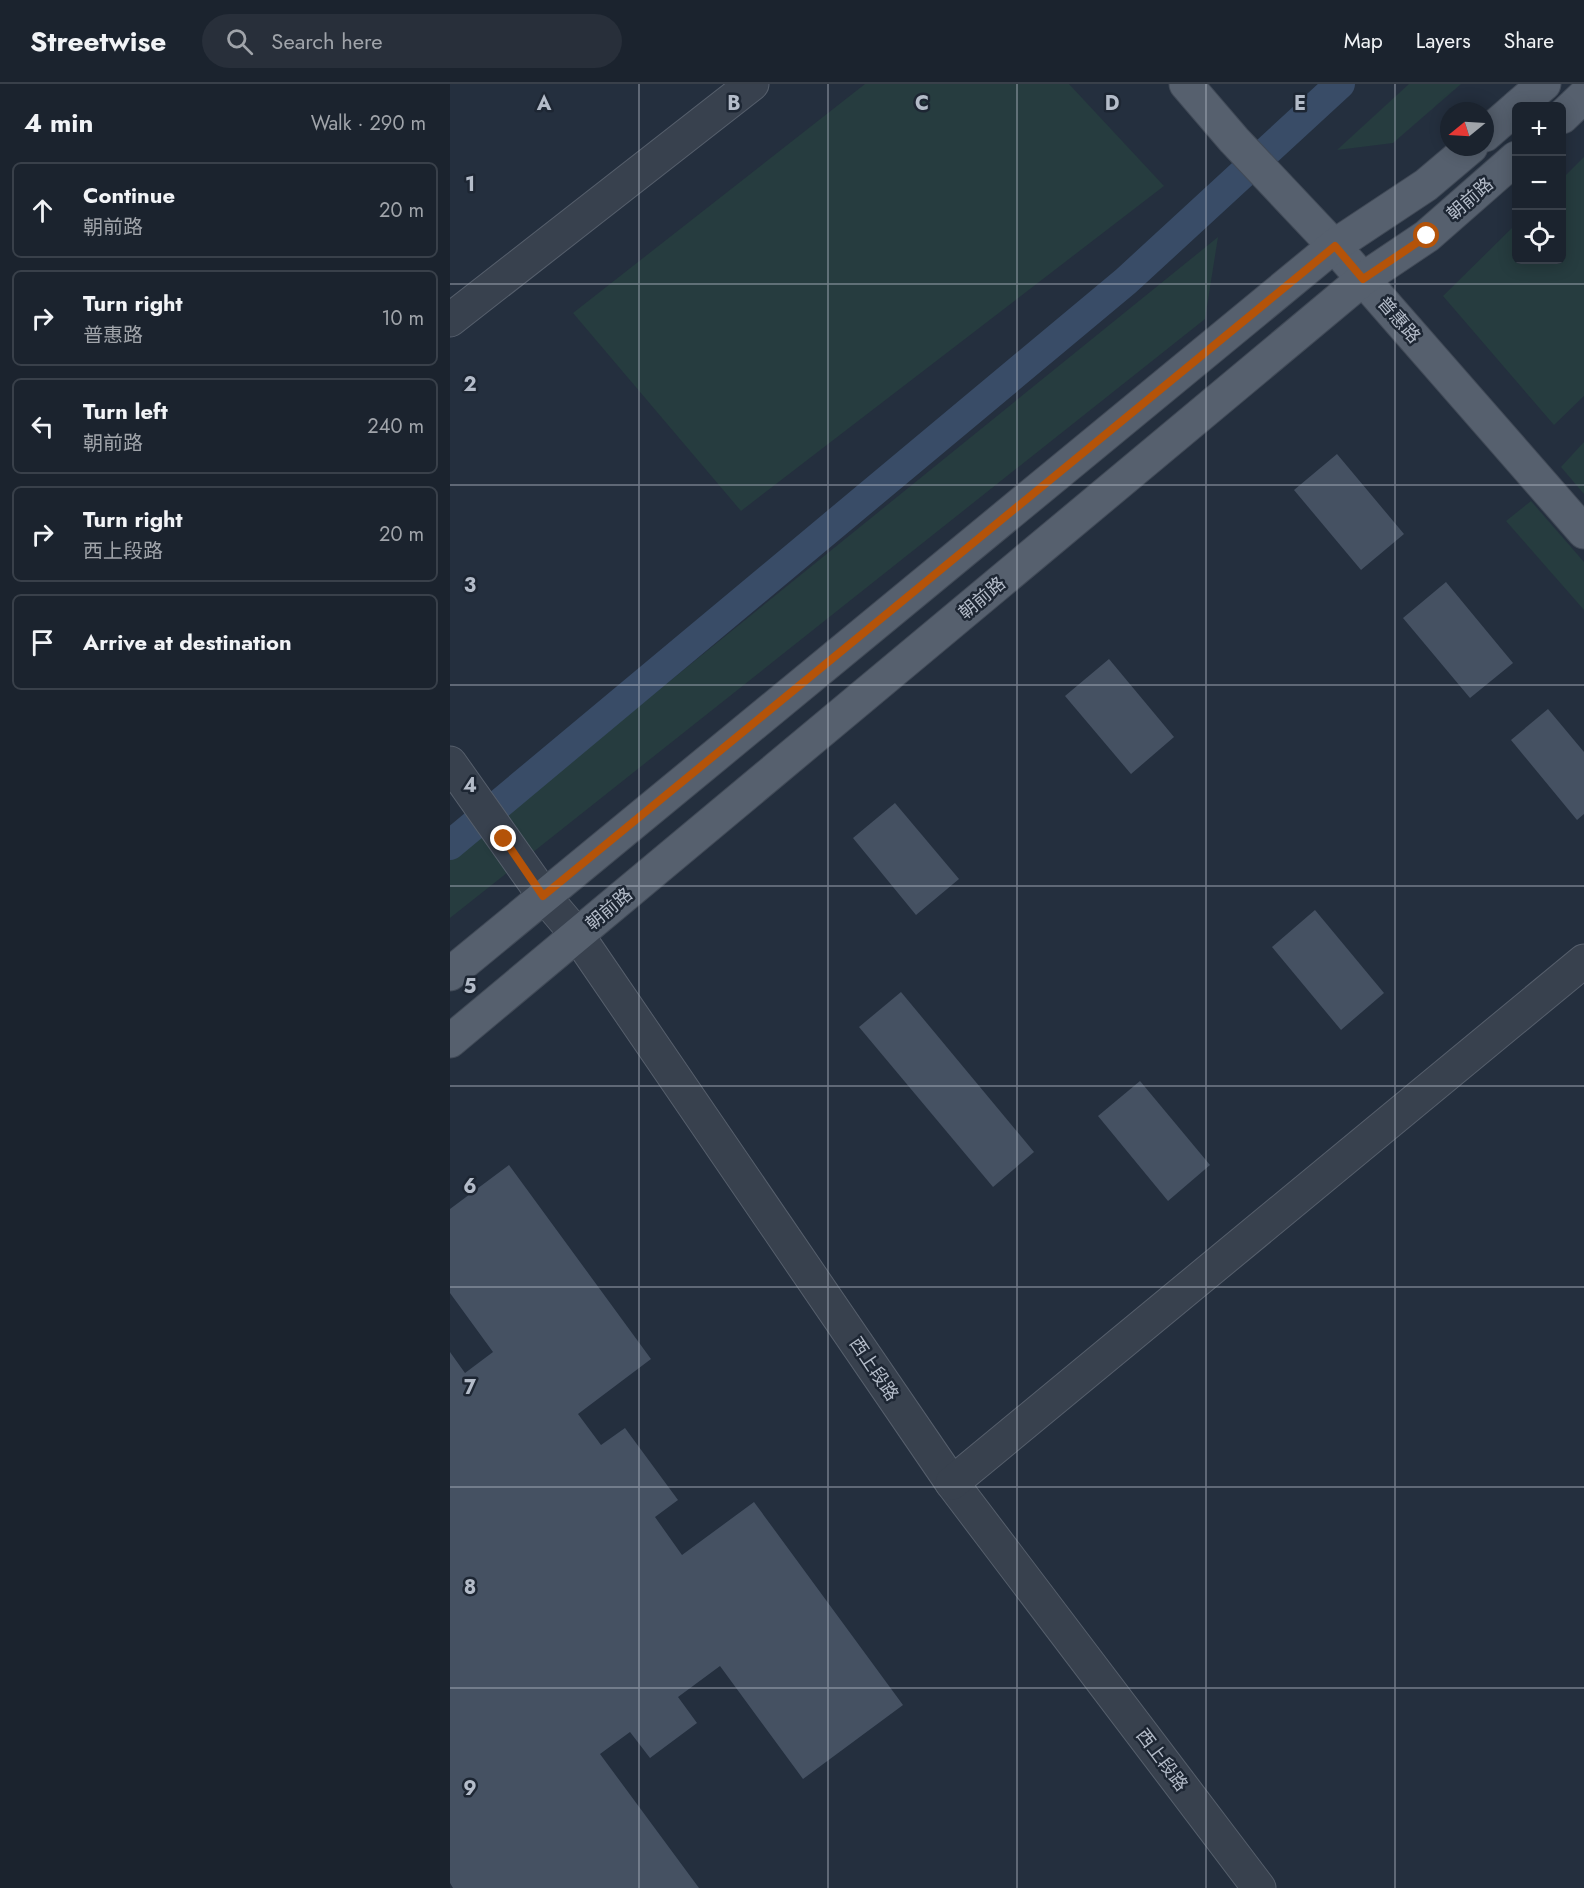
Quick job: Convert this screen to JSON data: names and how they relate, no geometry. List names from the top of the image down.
{
  "streets": {
    "main road": ["朝前路", "普惠路"],
    "street": ["西上段路"]
  },
  "crossings": [
    ["朝前路", "普惠路"],
    ["朝前路", "西上段路"]
  ],
  "north": "left",
  "page": {
    "header": "Streetwise",
    "search": "Search here",
    "nav": ["Map", "Layers", "Share"],
    "heading": ["4 min", "Walk · 290 m"],
    "map_buttons": ["+", "−"],
    "list": [
      ["Continue", "朝前路", "20 m"],
      ["Turn right", "普惠路", "10 m"],
      ["Turn left", "朝前路", "240 m"],
      ["Turn right", "西上段路", "20 m"],
      "Arrive at destination"
    ]
  },
  "grid": {
    "columns": [
      "A",
      "B",
      "C",
      "D",
      "E"
    ],
    "rows": [
      "1",
      "2",
      "3",
      "4",
      "5",
      "6",
      "7",
      "8",
      "9"
    ]
  }
}
